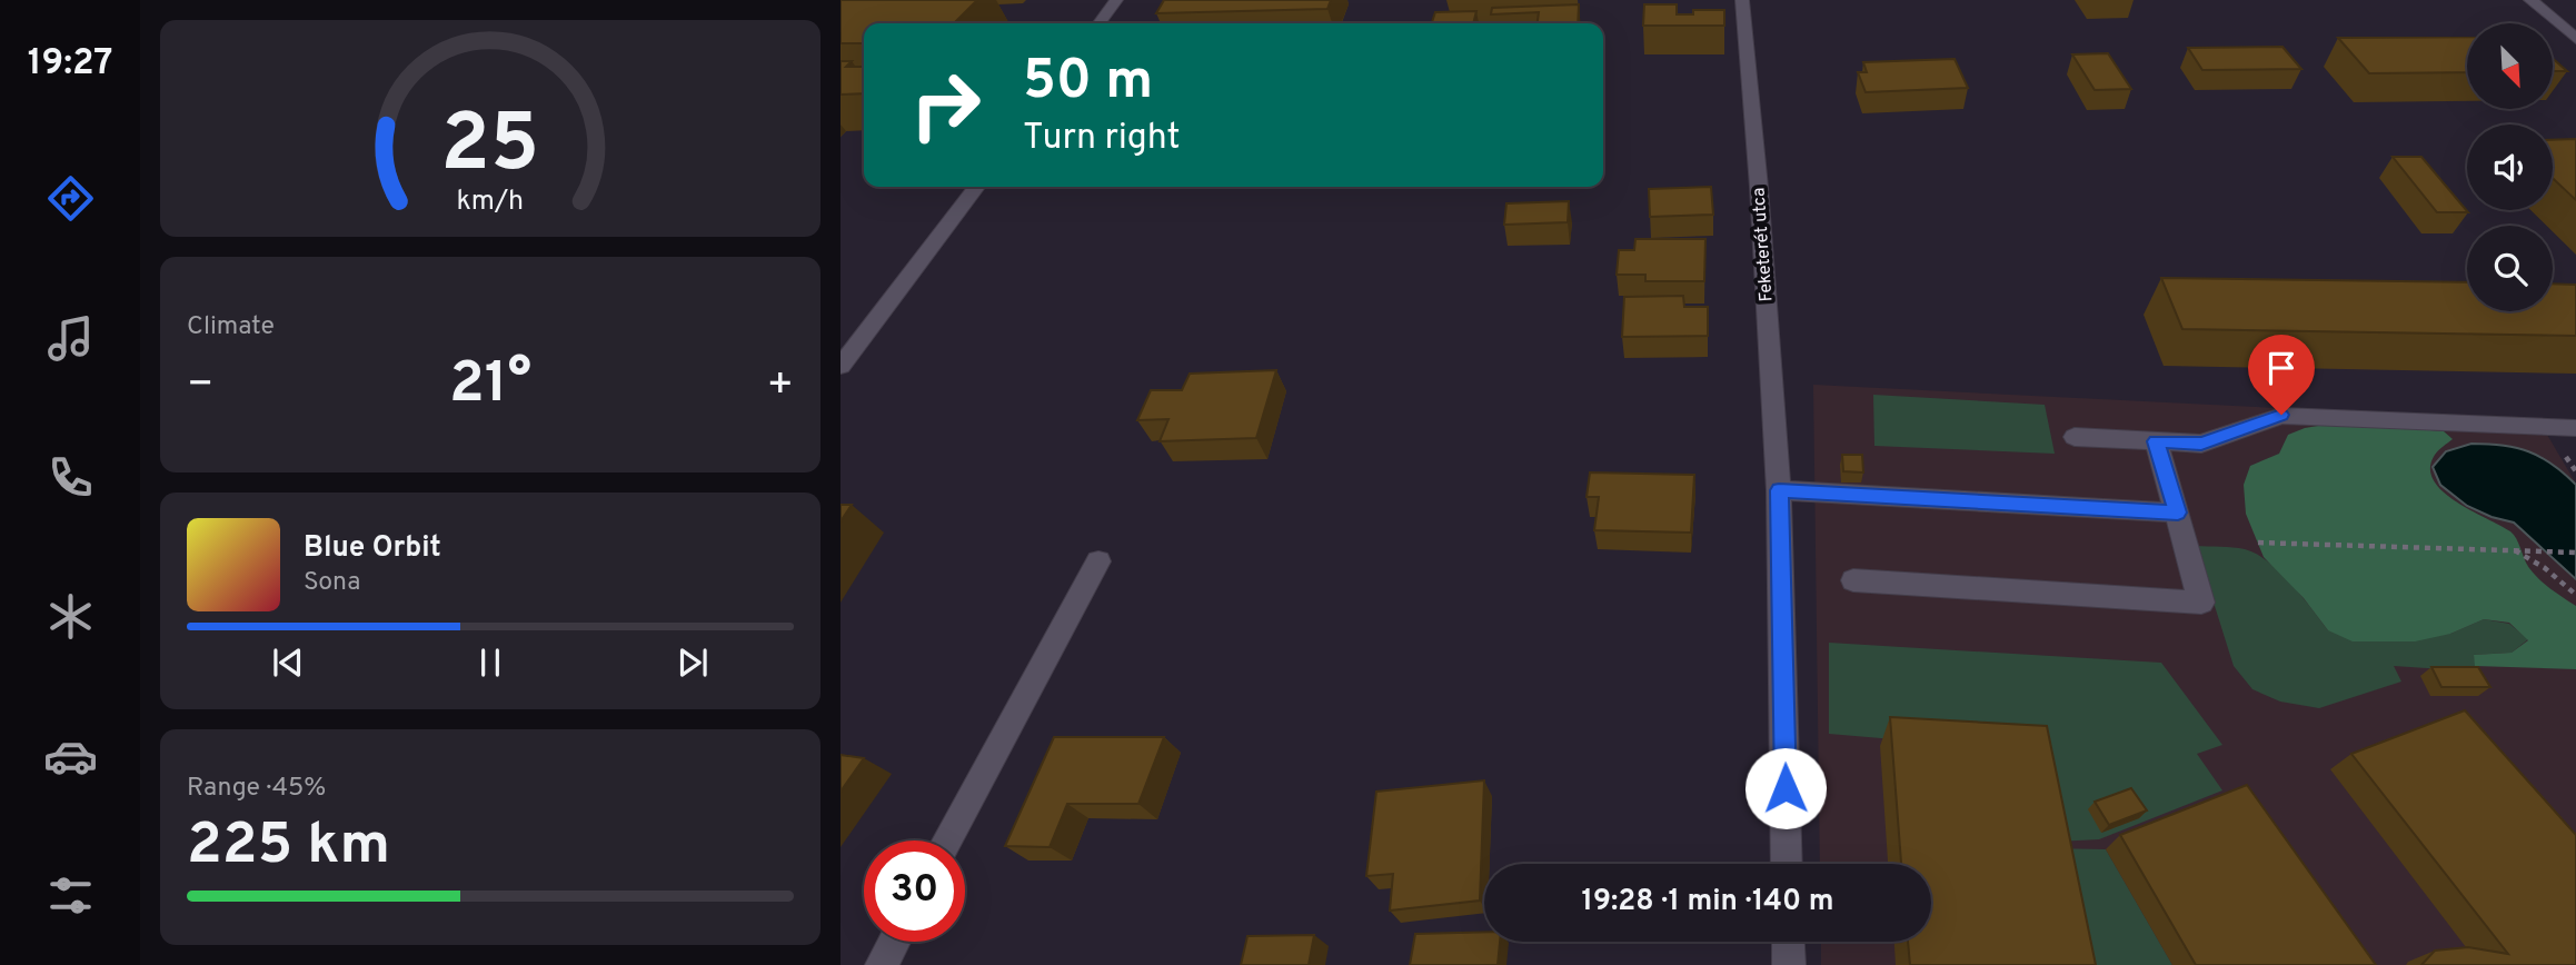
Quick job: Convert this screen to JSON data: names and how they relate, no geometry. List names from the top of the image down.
{
  "streets": {
    "street": ["Feketerét utca"]
  },
  "north": "bottom right",
  "page": {
    "tabs": "19:27",
    "turn": ["50 m", "Turn right"],
    "tile": [
      "Climate",
      ["Range · 45%", "225 km"]
    ],
    "heat": ["−", "21°", "+"],
    "song": ["Blue Orbit", "Sona"],
    "limit": "30",
    "trip": "19:28 · 1 min · 140 m",
    "gauge": ["25", "km/h"]
  }
}
